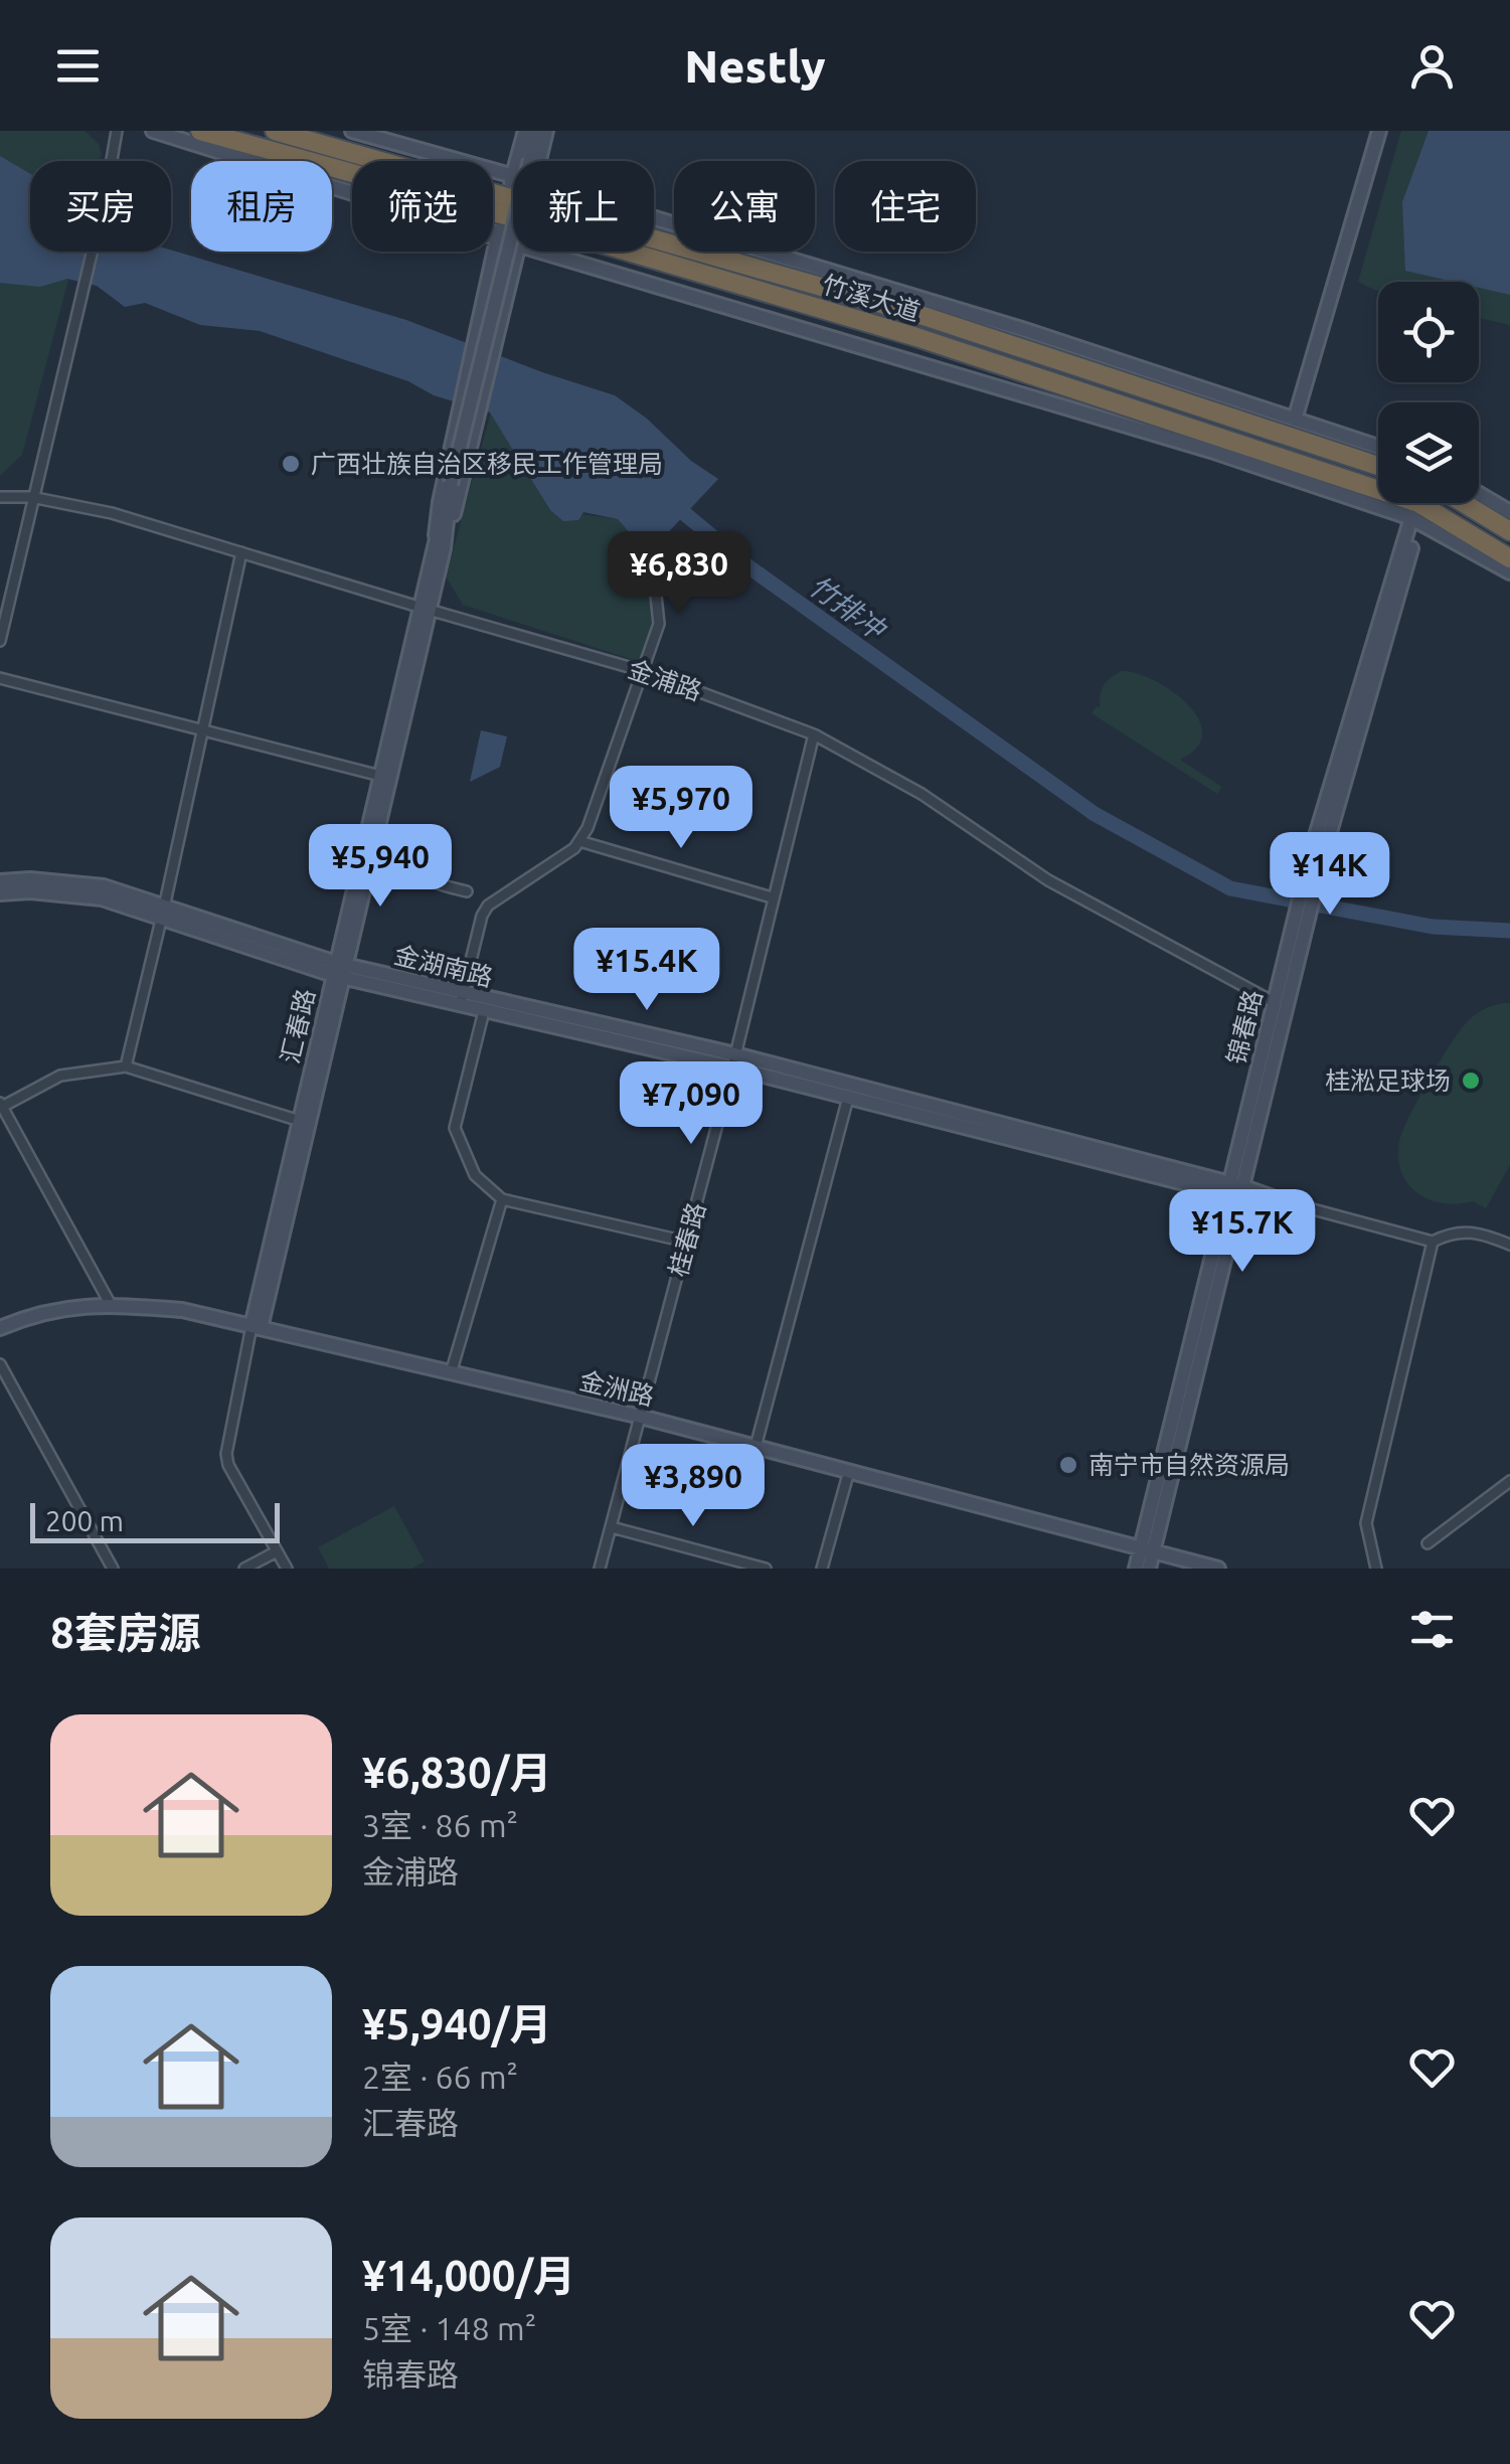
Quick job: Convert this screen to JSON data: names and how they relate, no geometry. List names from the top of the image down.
{
  "streets": {
    "highway": ["竹溪大道"],
    "main road": [
      "金湖南路",
      "汇春路",
      "锦春路",
      "金洲路"
    ],
    "street": ["金浦路", "桂春路"]
  },
  "crossings": [
    ["竹溪大道", "锦春路"],
    ["金浦路", "汇春路"],
    ["金浦路", "锦春路"],
    ["金浦路", "桂春路"],
    ["金湖南路", "汇春路"],
    ["金湖南路", "锦春路"],
    ["金湖南路", "桂春路"],
    ["汇春路", "金洲路"],
    ["锦春路", "金洲路"],
    ["桂春路", "金洲路"]
  ],
  "water": ["竹排冲"],
  "places": ["广西壮族自治区移民工作管理局", "桂淞足球场", "南宁市自然资源局"],
  "scale_bar": "200 m",
  "page": {
    "header": "Nestly",
    "chip": [
      "买房",
      "租房",
      "筛选",
      "新上",
      "公寓",
      "住宅"
    ],
    "price": [
      "¥6,830",
      "¥5,970",
      "¥5,940",
      "¥14K",
      "¥15.4K",
      "¥7,090",
      "¥15.7K",
      "¥3,890"
    ],
    "scale": "200 m",
    "heading": "8套房源",
    "list": [
      {
        "name": "¥6,830/月",
        "note": "3室 · 86 m² · 金浦路"
      },
      {
        "name": "¥5,940/月",
        "note": "2室 · 66 m² · 汇春路"
      },
      {
        "name": "¥14,000/月",
        "note": "5室 · 148 m² · 锦春路"
      }
    ]
  }
}
